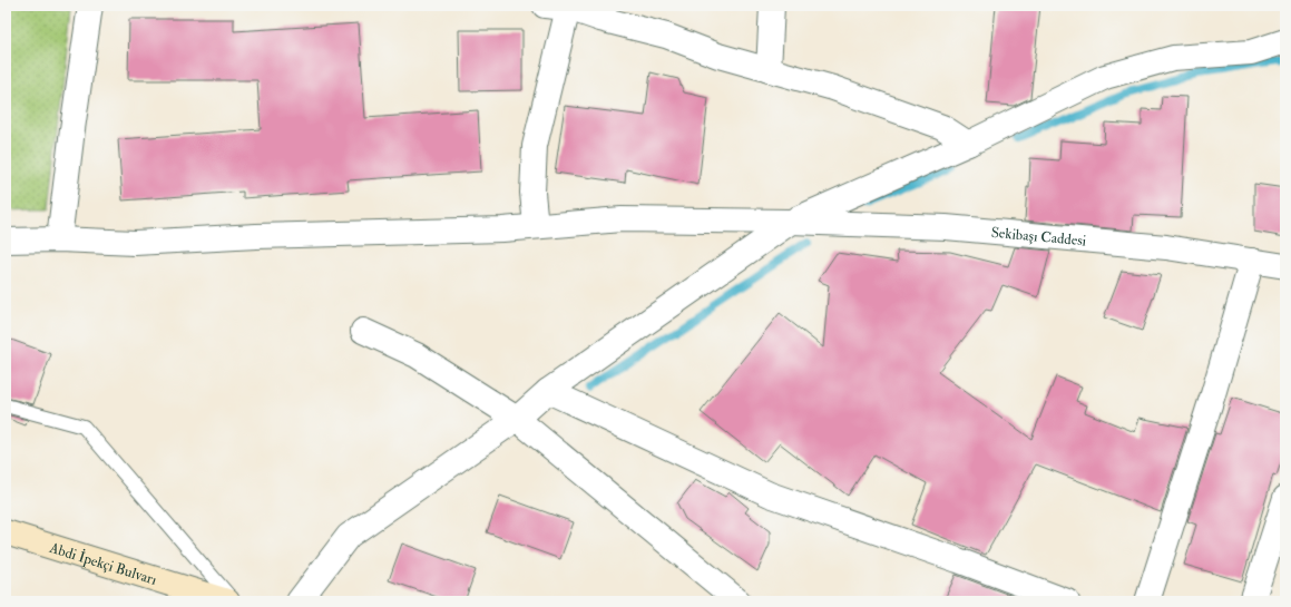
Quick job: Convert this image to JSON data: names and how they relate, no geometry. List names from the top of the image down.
{
  "streets": {
    "main road": ["Abdi İpekçi Bulvarı"],
    "street": ["Sekibaşı Caddesi"]
  }
}
